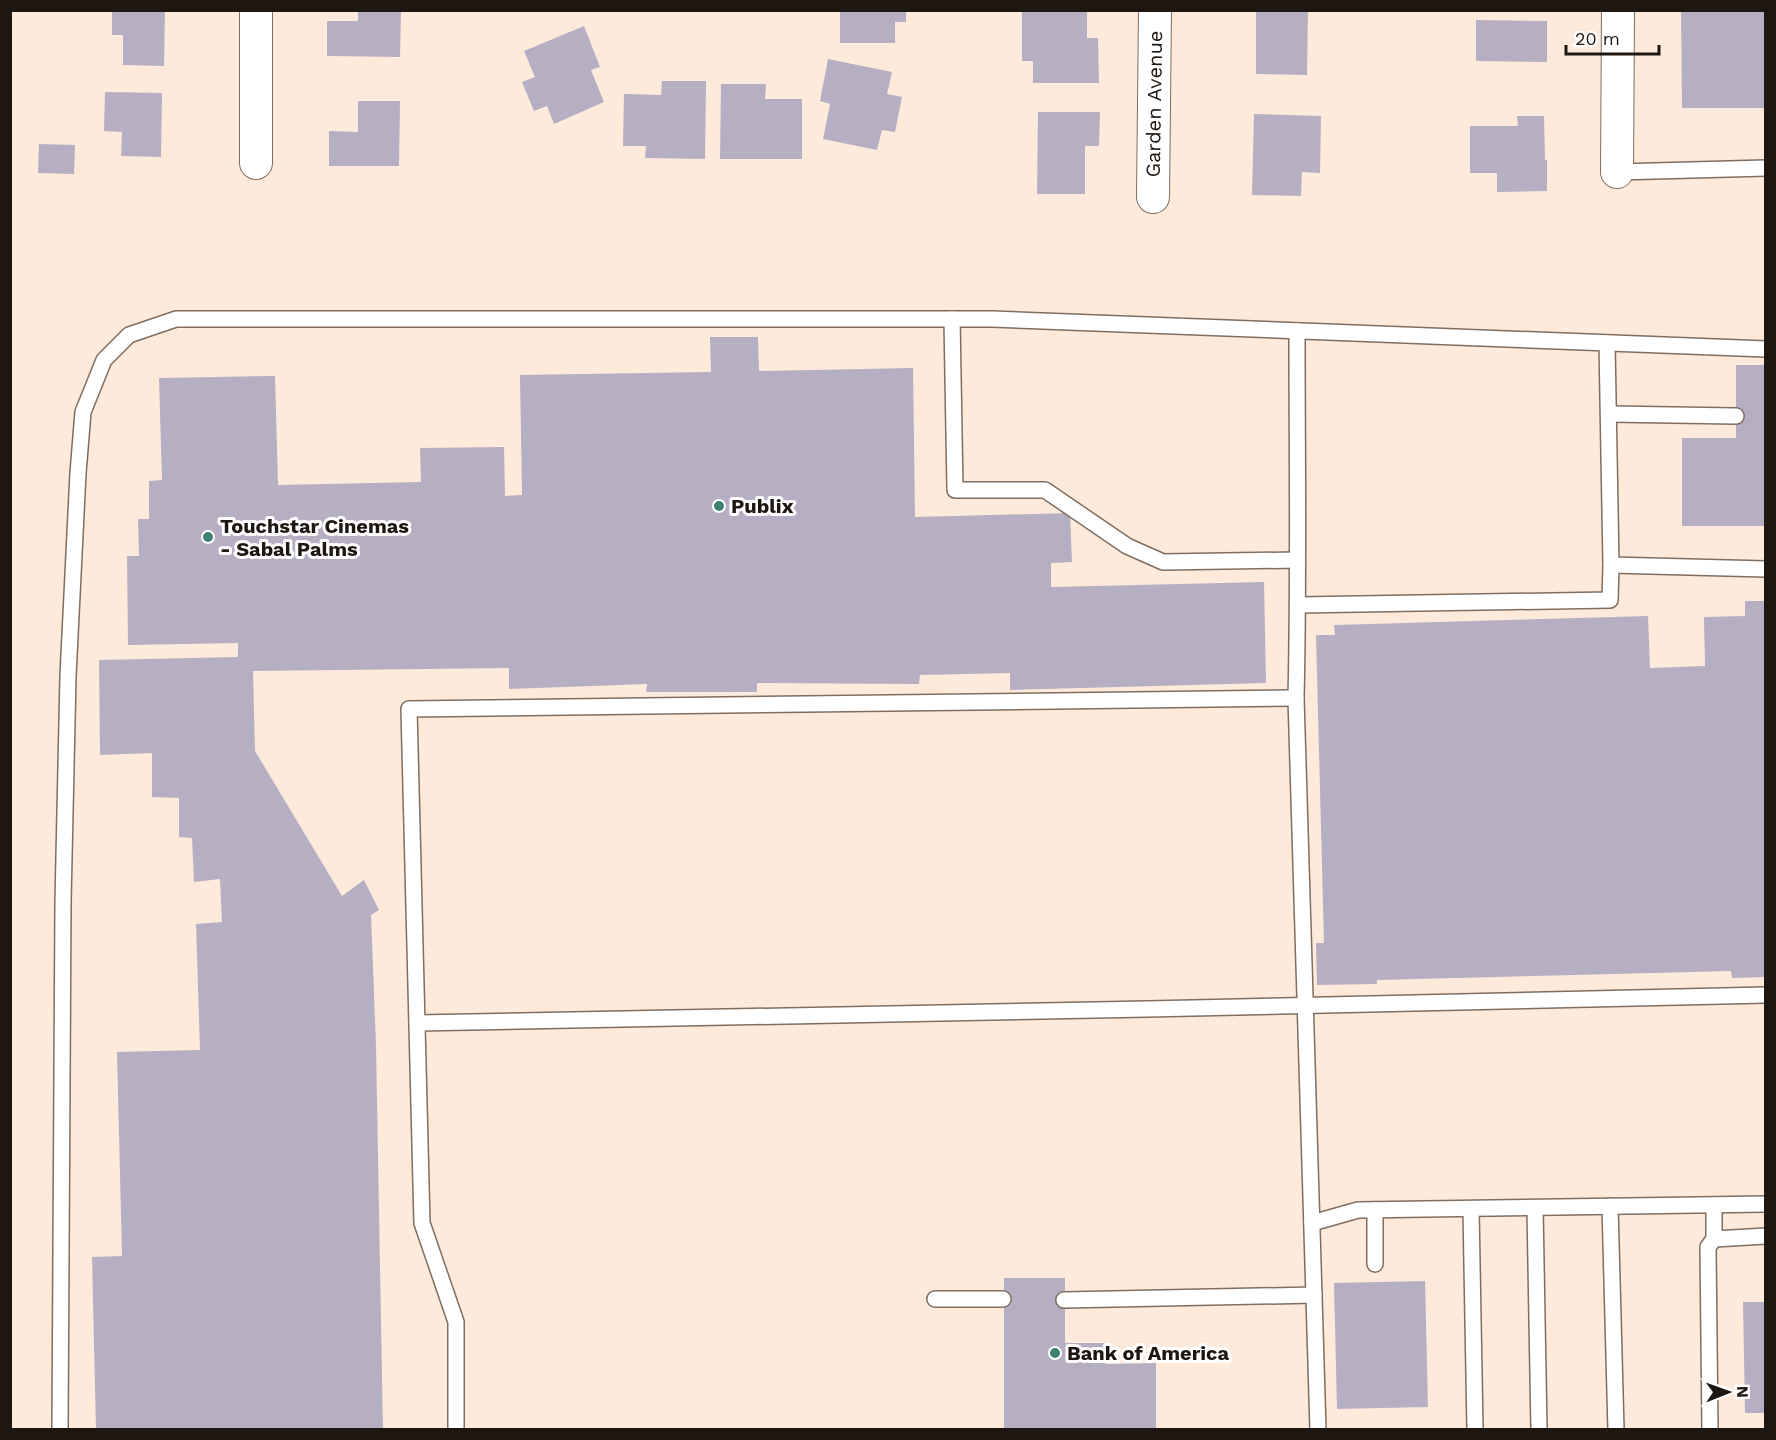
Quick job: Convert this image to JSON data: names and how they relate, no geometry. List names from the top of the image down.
{
  "streets": {
    "street": ["Garden Avenue"]
  },
  "places": ["Publix", "Touchstar Cinemas - Sabal Palms", "Bank of America"],
  "scale_bar": "20 m",
  "north": "right"
}
